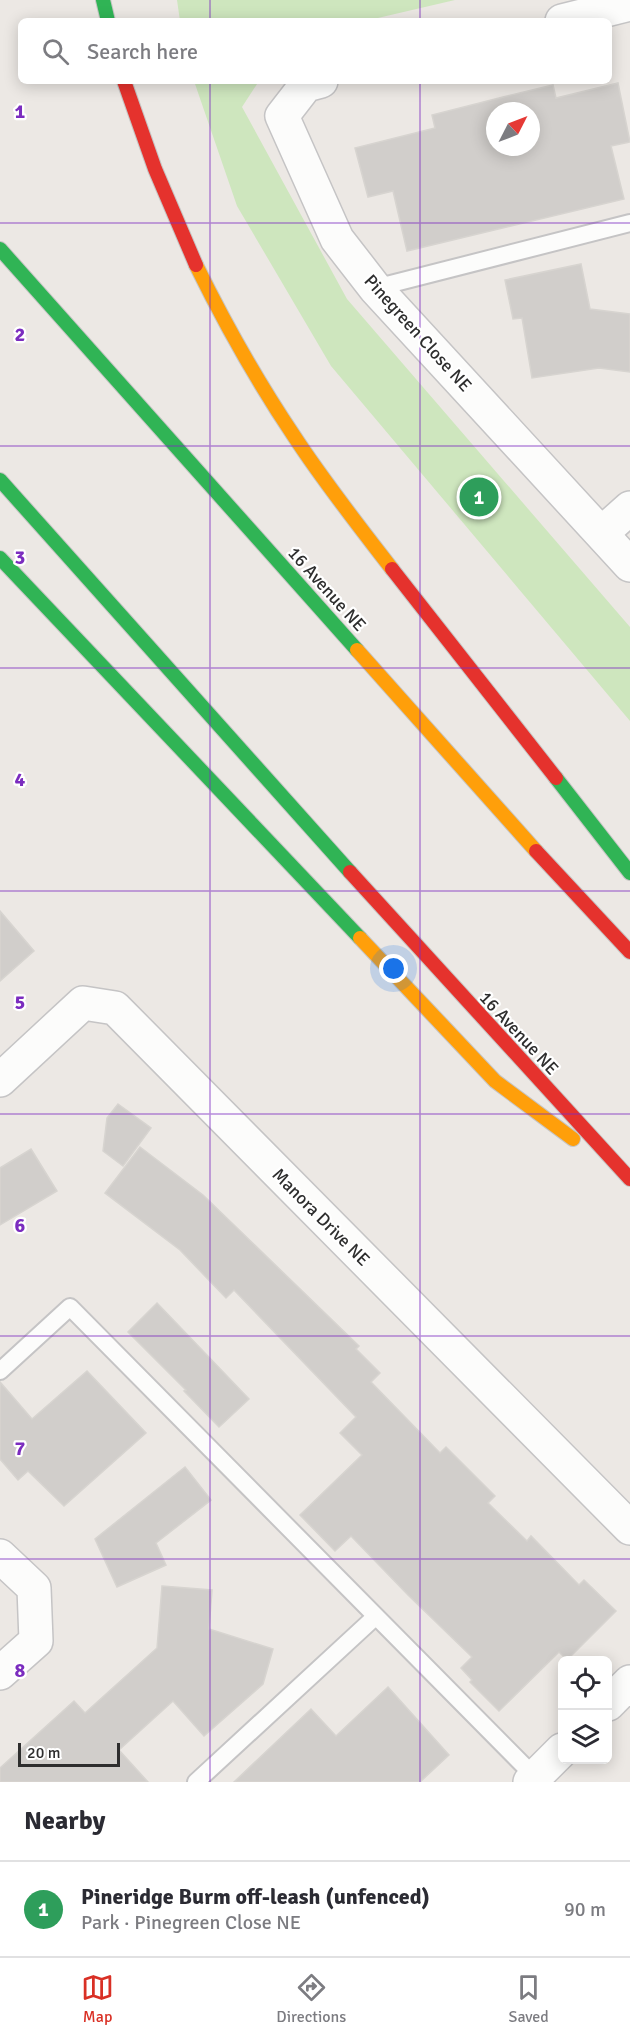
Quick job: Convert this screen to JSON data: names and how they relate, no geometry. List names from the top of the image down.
{
  "streets": {
    "highway": ["16 Avenue NE"],
    "street": ["Pinegreen Close NE", "Manora Drive NE"]
  },
  "scale_bar": "20 m",
  "north": "top right",
  "page": {
    "search": "Search here",
    "pins": "1",
    "scale": "20 m",
    "heading": "Nearby",
    "list": [
      {
        "mark": "1",
        "name": "Pineridge Burm off-leash (unfenced)",
        "note": "Park · Pinegreen Close NE",
        "value": "90 m"
      }
    ],
    "nav": ["Map", "Directions", "Saved"]
  },
  "grid": {
    "rows": [
      "1",
      "2",
      "3",
      "4",
      "5",
      "6",
      "7",
      "8"
    ]
  }
}
